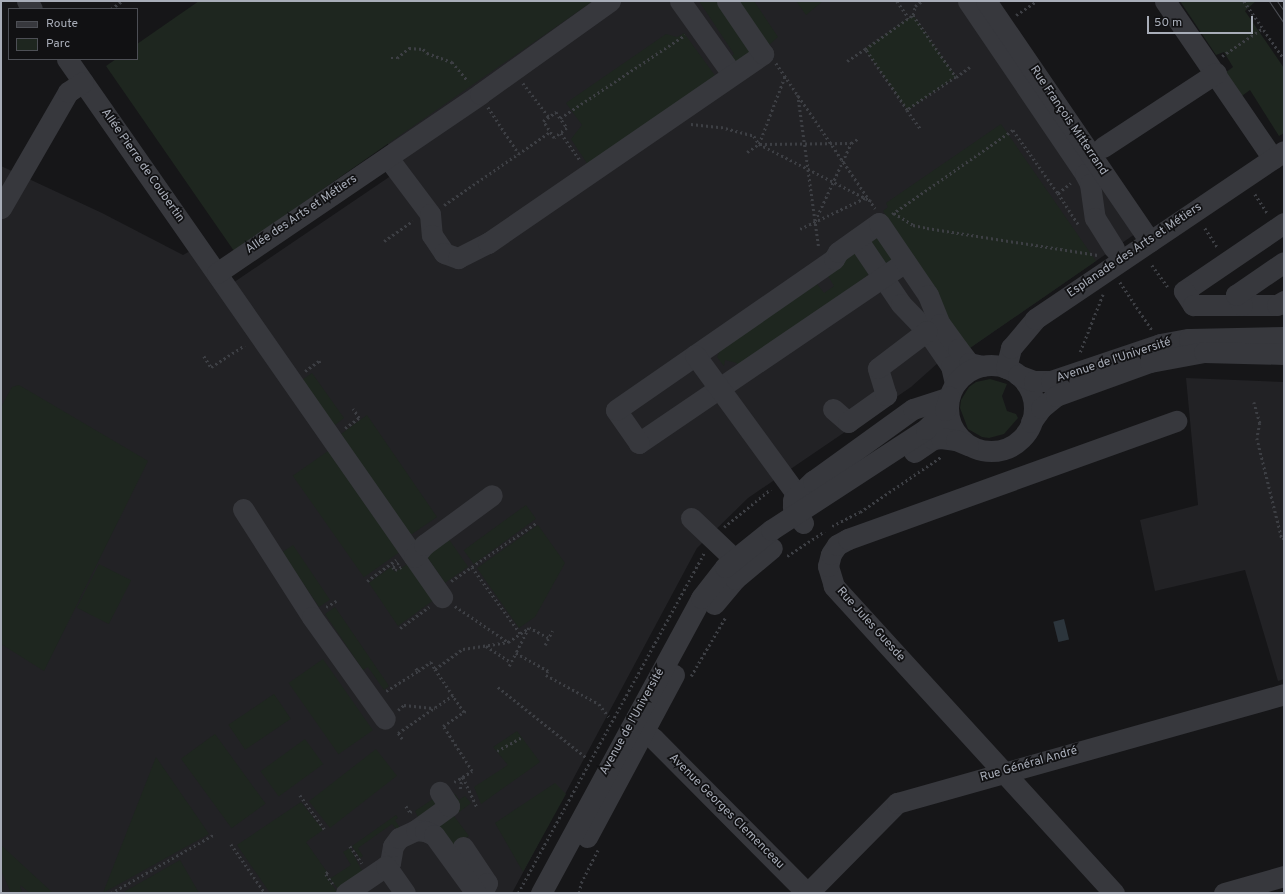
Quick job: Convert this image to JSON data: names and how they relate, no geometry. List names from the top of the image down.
{
  "streets": {
    "street": [
      "Rue François Mitterrand",
      "Allée Pierre de Coubertin",
      "Allée des Arts et Métiers",
      "Esplanade des Arts et Métiers",
      "Avenue de l'Université",
      "Rue Jules Guesde",
      "Rue Général André",
      "Avenue Georges Clemenceau"
    ]
  },
  "crossings": [
    ["Rue François Mitterrand", "Esplanade des Arts et Métiers"],
    ["Allée Pierre de Coubertin", "Allée des Arts et Métiers"],
    ["Esplanade des Arts et Métiers", "Avenue de l'Université"],
    ["Avenue de l'Université", "Avenue Georges Clemenceau"],
    ["Rue Jules Guesde", "Rue Général André"],
    ["Rue Général André", "Avenue Georges Clemenceau"]
  ],
  "legend": ["Route", "Parc"],
  "scale_bar": "50 m"
}
